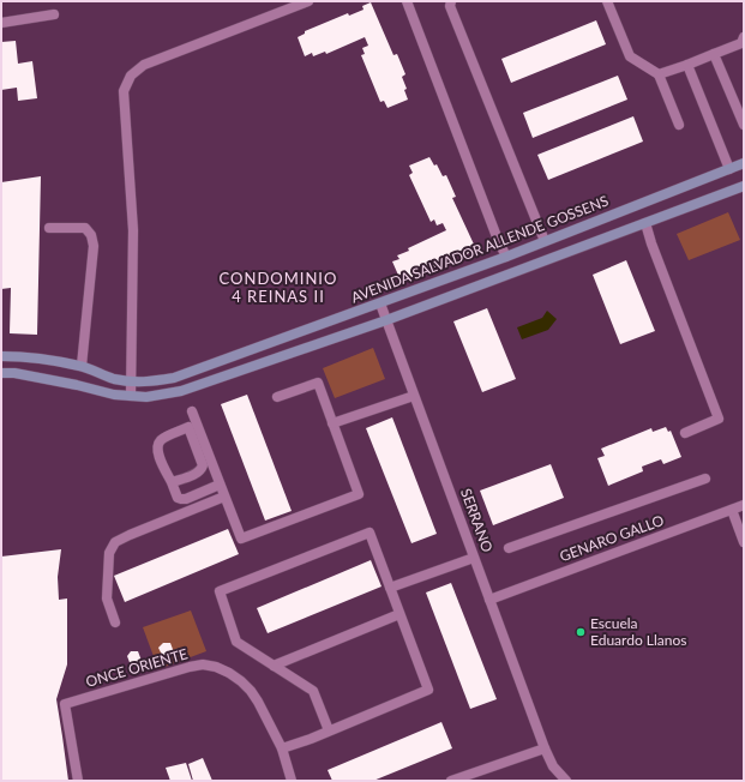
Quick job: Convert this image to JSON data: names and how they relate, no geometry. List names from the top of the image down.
{
  "streets": {
    "main road": ["AVENIDA SALVADOR ALLENDE GOSSENS"],
    "street": ["SERRANO", "GENARO GALLO", "ONCE ORIENTE"]
  },
  "crossings": [
    ["AVENIDA SALVADOR ALLENDE GOSSENS", "SERRANO"],
    ["SERRANO", "GENARO GALLO"]
  ],
  "districts": ["CONDOMINIO 4 REINAS II"],
  "places": ["Escuela Eduardo Llanos"]
}
